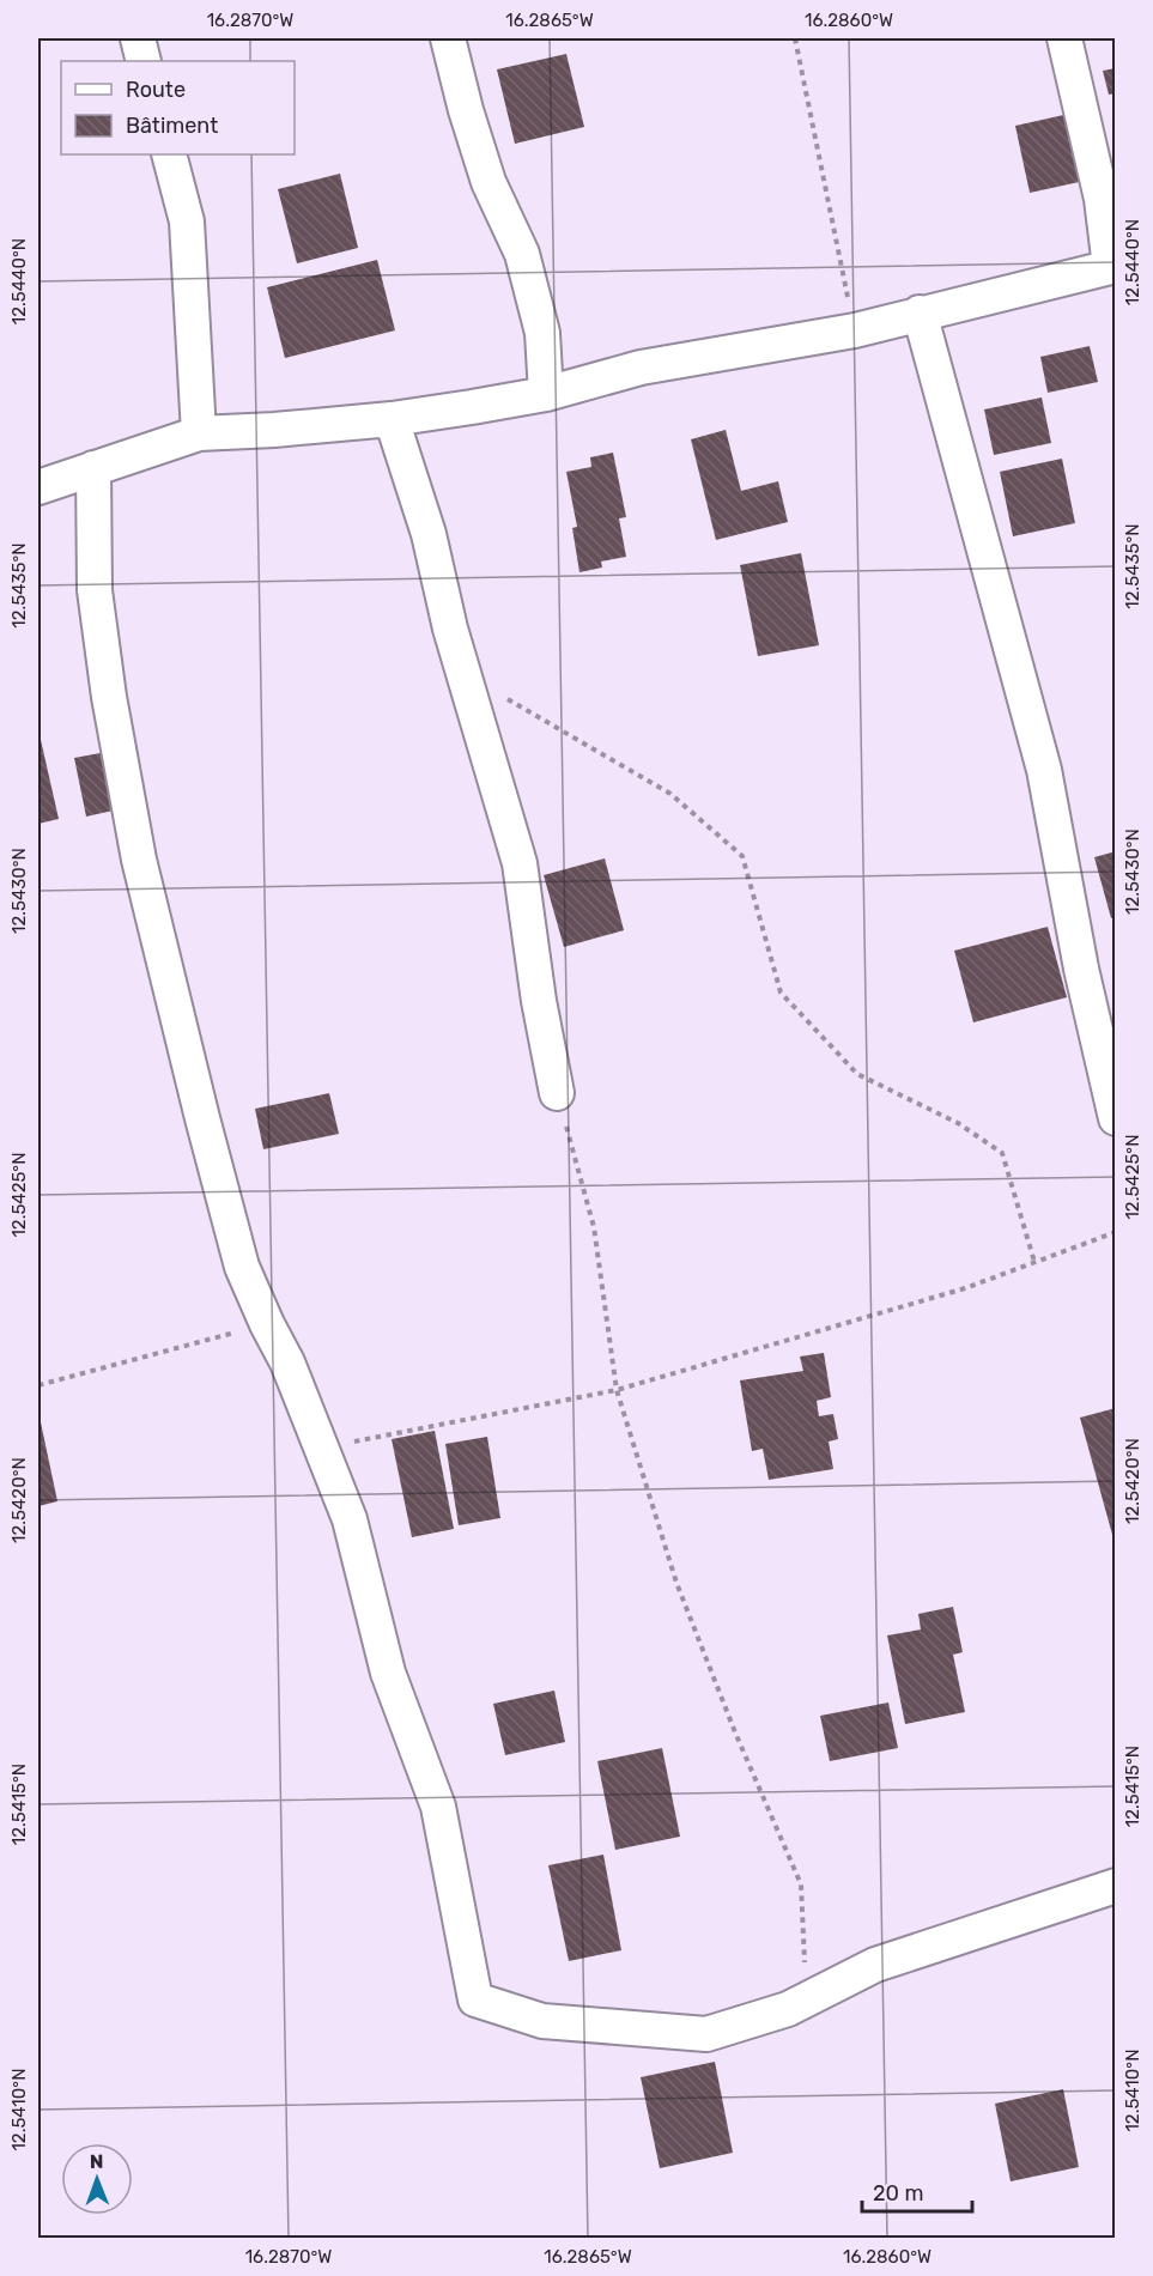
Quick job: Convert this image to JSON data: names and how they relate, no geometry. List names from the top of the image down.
{
  "legend": ["Route", "Bâtiment"],
  "scale_bar": "20 m",
  "north": "top",
  "coordinates": [
    "16.2870°W",
    "16.2865°W",
    "16.2860°W",
    "12.5440°N",
    "12.5435°N",
    "12.5430°N",
    "12.5425°N",
    "12.5420°N",
    "12.5415°N",
    "12.5410°N"
  ]
}
